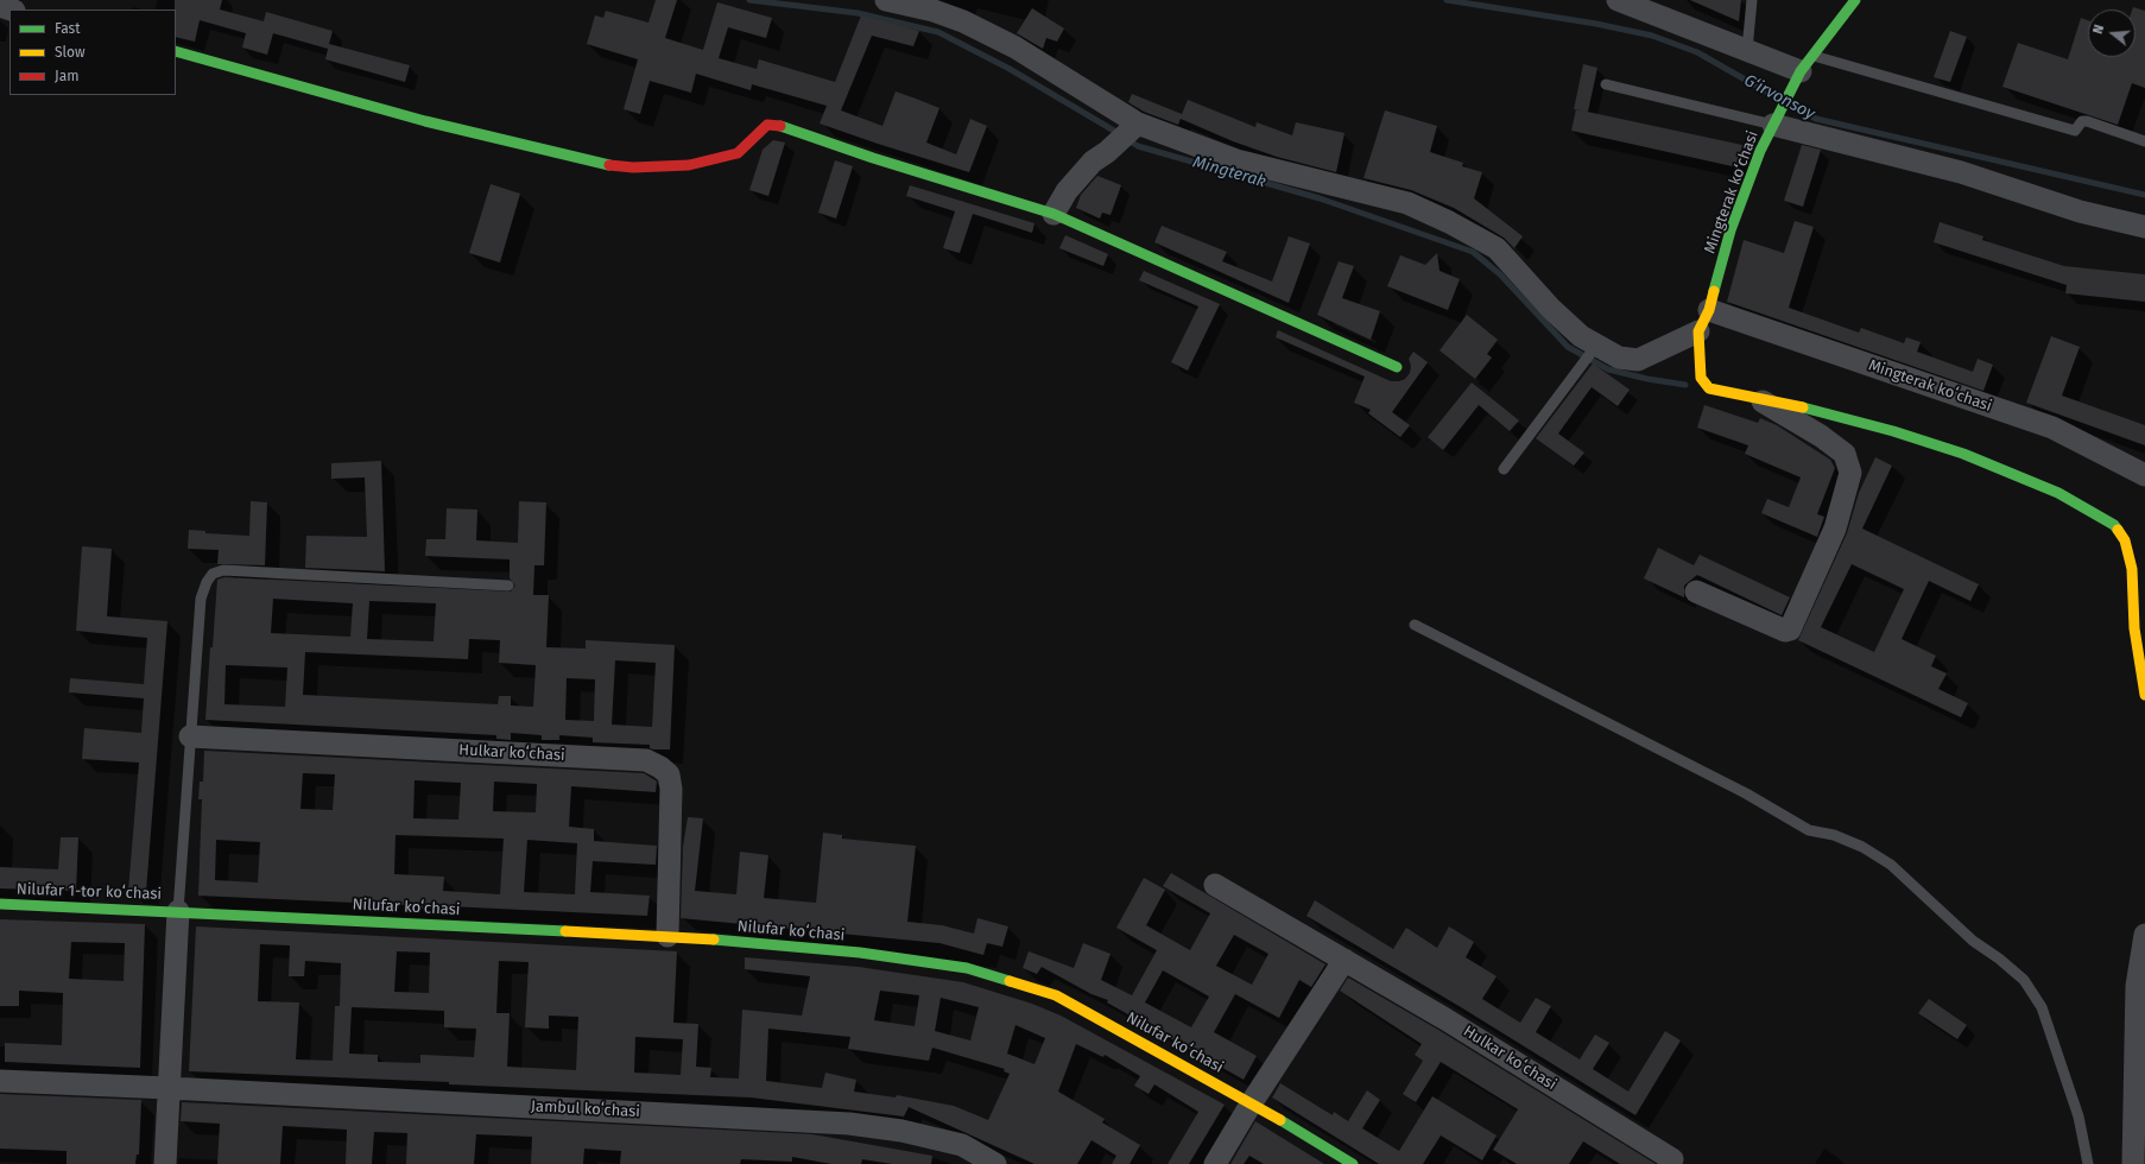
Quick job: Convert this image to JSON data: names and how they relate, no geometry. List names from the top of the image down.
{
  "streets": {
    "street": [
      "Mingterak ko‘chasi",
      "Mingterak koʻchasi",
      "Hulkar koʻchasi",
      "Nilufar 1-tor koʻchasi",
      "Nilufar koʻchasi",
      "Jambul koʻchasi"
    ]
  },
  "crossings": [
    ["Mingterak ko‘chasi", "Mingterak koʻchasi"],
    ["Hulkar koʻchasi", "Nilufar koʻchasi"],
    ["Nilufar 1-tor koʻchasi", "Nilufar koʻchasi"]
  ],
  "water": ["G‘irvonsoy", "Mingterak"],
  "legend": ["Fast", "Slow", "Jam"],
  "north": "left"
}
